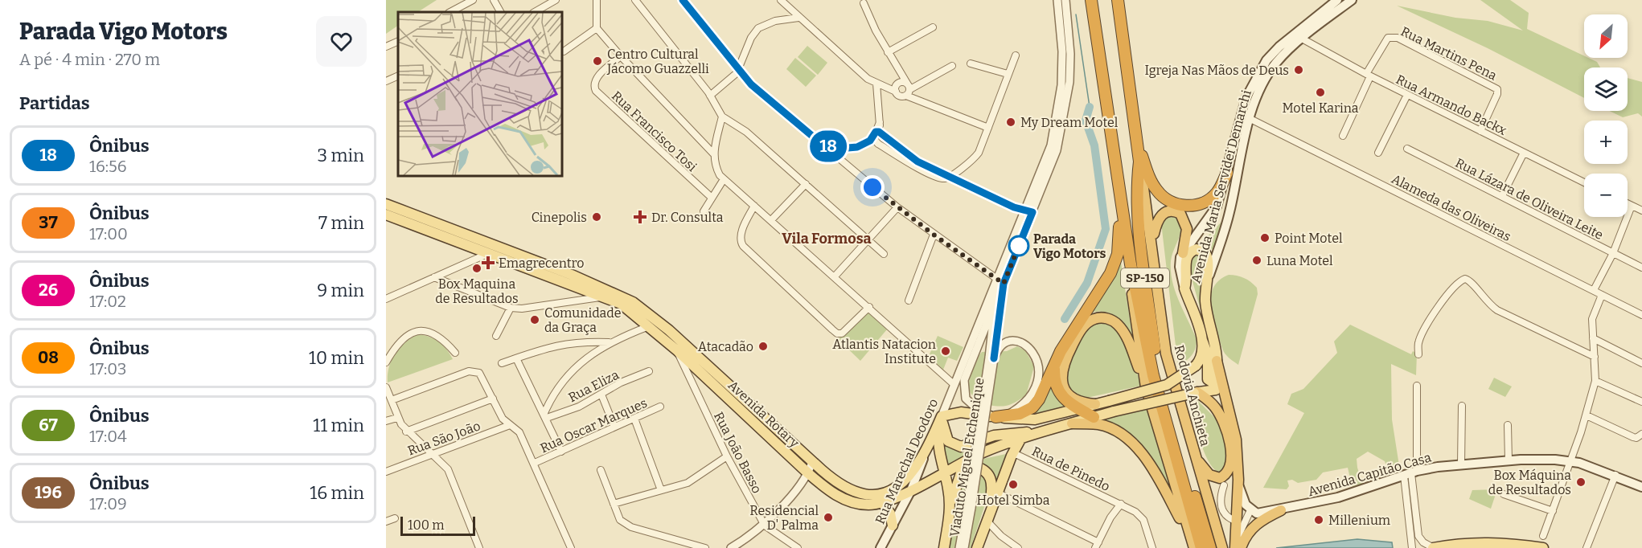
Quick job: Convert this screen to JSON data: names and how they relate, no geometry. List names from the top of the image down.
{
  "streets": {
    "highway": ["SP-150", "Rodovia Anchieta"],
    "main road": [
      "Avenida Maria Servidei Demarchi",
      "Avenida Rotary",
      "Rua Marechal Deodoro",
      "Avenida Capitão Casa"
    ],
    "street": [
      "Rua Martins Pena",
      "Rua Armando Backx",
      "Rua Francisco Tosi",
      "Rua Lázara de Oliveira Leite",
      "Alameda das Oliveiras",
      "Rua Eliza",
      "Rua Oscar Marques",
      "Rua São João",
      "Rua João Basso",
      "Viaduto Miguel Etchenique",
      "Rua de Pinedo"
    ]
  },
  "crossings": [
    ["Rua Martins Pena", "Rua Armando Backx"],
    ["Rua Armando Backx", "Avenida Maria Servidei Demarchi"],
    ["Avenida Maria Servidei Demarchi", "Alameda das Oliveiras"],
    ["Avenida Maria Servidei Demarchi", "Avenida Rotary"],
    ["Avenida Rotary", "Rua João Basso"],
    ["Avenida Rotary", "Rua Marechal Deodoro"],
    ["Viaduto Miguel Etchenique", "Rua Marechal Deodoro"]
  ],
  "districts": ["Vila Formosa"],
  "places": {
    "other": [
      "Centro Cultural Jácomo Guazzelli",
      "Igreja Nas Mãos de Deus",
      "Motel Karina",
      "My Dream Motel",
      "Cinepolis",
      "Point Motel",
      "Parada Vigo Motors",
      "Luna Motel",
      "Box Maquina de Resultados",
      "Comunidade da Graça",
      "Atacadão",
      "Atlantis Natacion Institute",
      "Box Máquina de Resultados",
      "Hotel Simba",
      "Residencial D' Palma",
      "Millenium"
    ],
    "health": ["Dr. Consulta", "Emagrecentro"]
  },
  "lines": ["bus line 18"],
  "scale_bar": "100 m",
  "north": "bottom left",
  "page": {
    "heading": [
      ["Parada Vigo Motors", "A pé · 4 min · 270 m"],
      "Partidas"
    ],
    "on_map": "18",
    "map_buttons": ["+", "−"],
    "list": [
      {
        "mark": "18",
        "name": "Ônibus",
        "note": "16:56",
        "value": "3 min"
      },
      {
        "mark": "37",
        "name": "Ônibus",
        "note": "17:00",
        "value": "7 min"
      },
      {
        "mark": "26",
        "name": "Ônibus",
        "note": "17:02",
        "value": "9 min"
      },
      {
        "mark": "08",
        "name": "Ônibus",
        "note": "17:03",
        "value": "10 min"
      },
      {
        "mark": "67",
        "name": "Ônibus",
        "note": "17:04",
        "value": "11 min"
      },
      {
        "mark": "196",
        "name": "Ônibus",
        "note": "17:09",
        "value": "16 min"
      }
    ],
    "scale": "100 m"
  }
}
